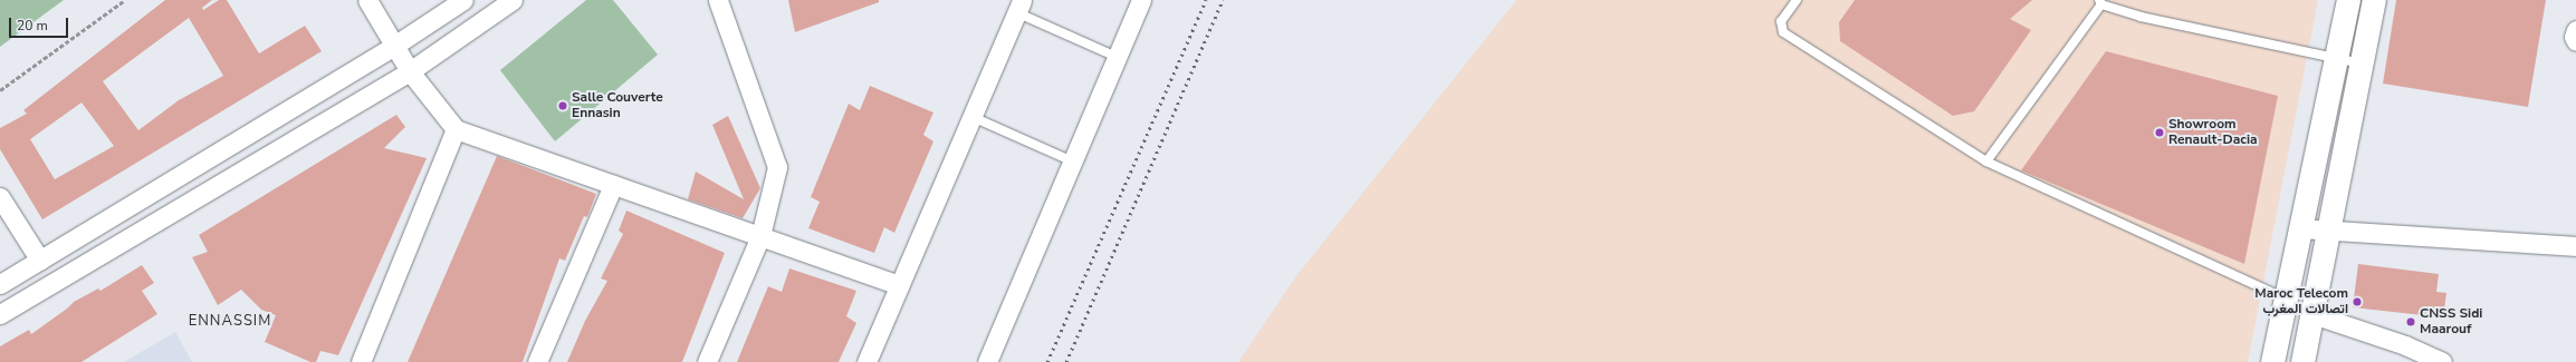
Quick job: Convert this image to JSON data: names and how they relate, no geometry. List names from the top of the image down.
{
  "districts": ["ENNASSIM"],
  "places": [
    "Salle Couverte Ennasin",
    "Showroom Renault-Dacia",
    "Maroc Telecom اتصالات المغرب",
    "CNSS Sidi Maarouf"
  ],
  "scale_bar": "20 m"
}
